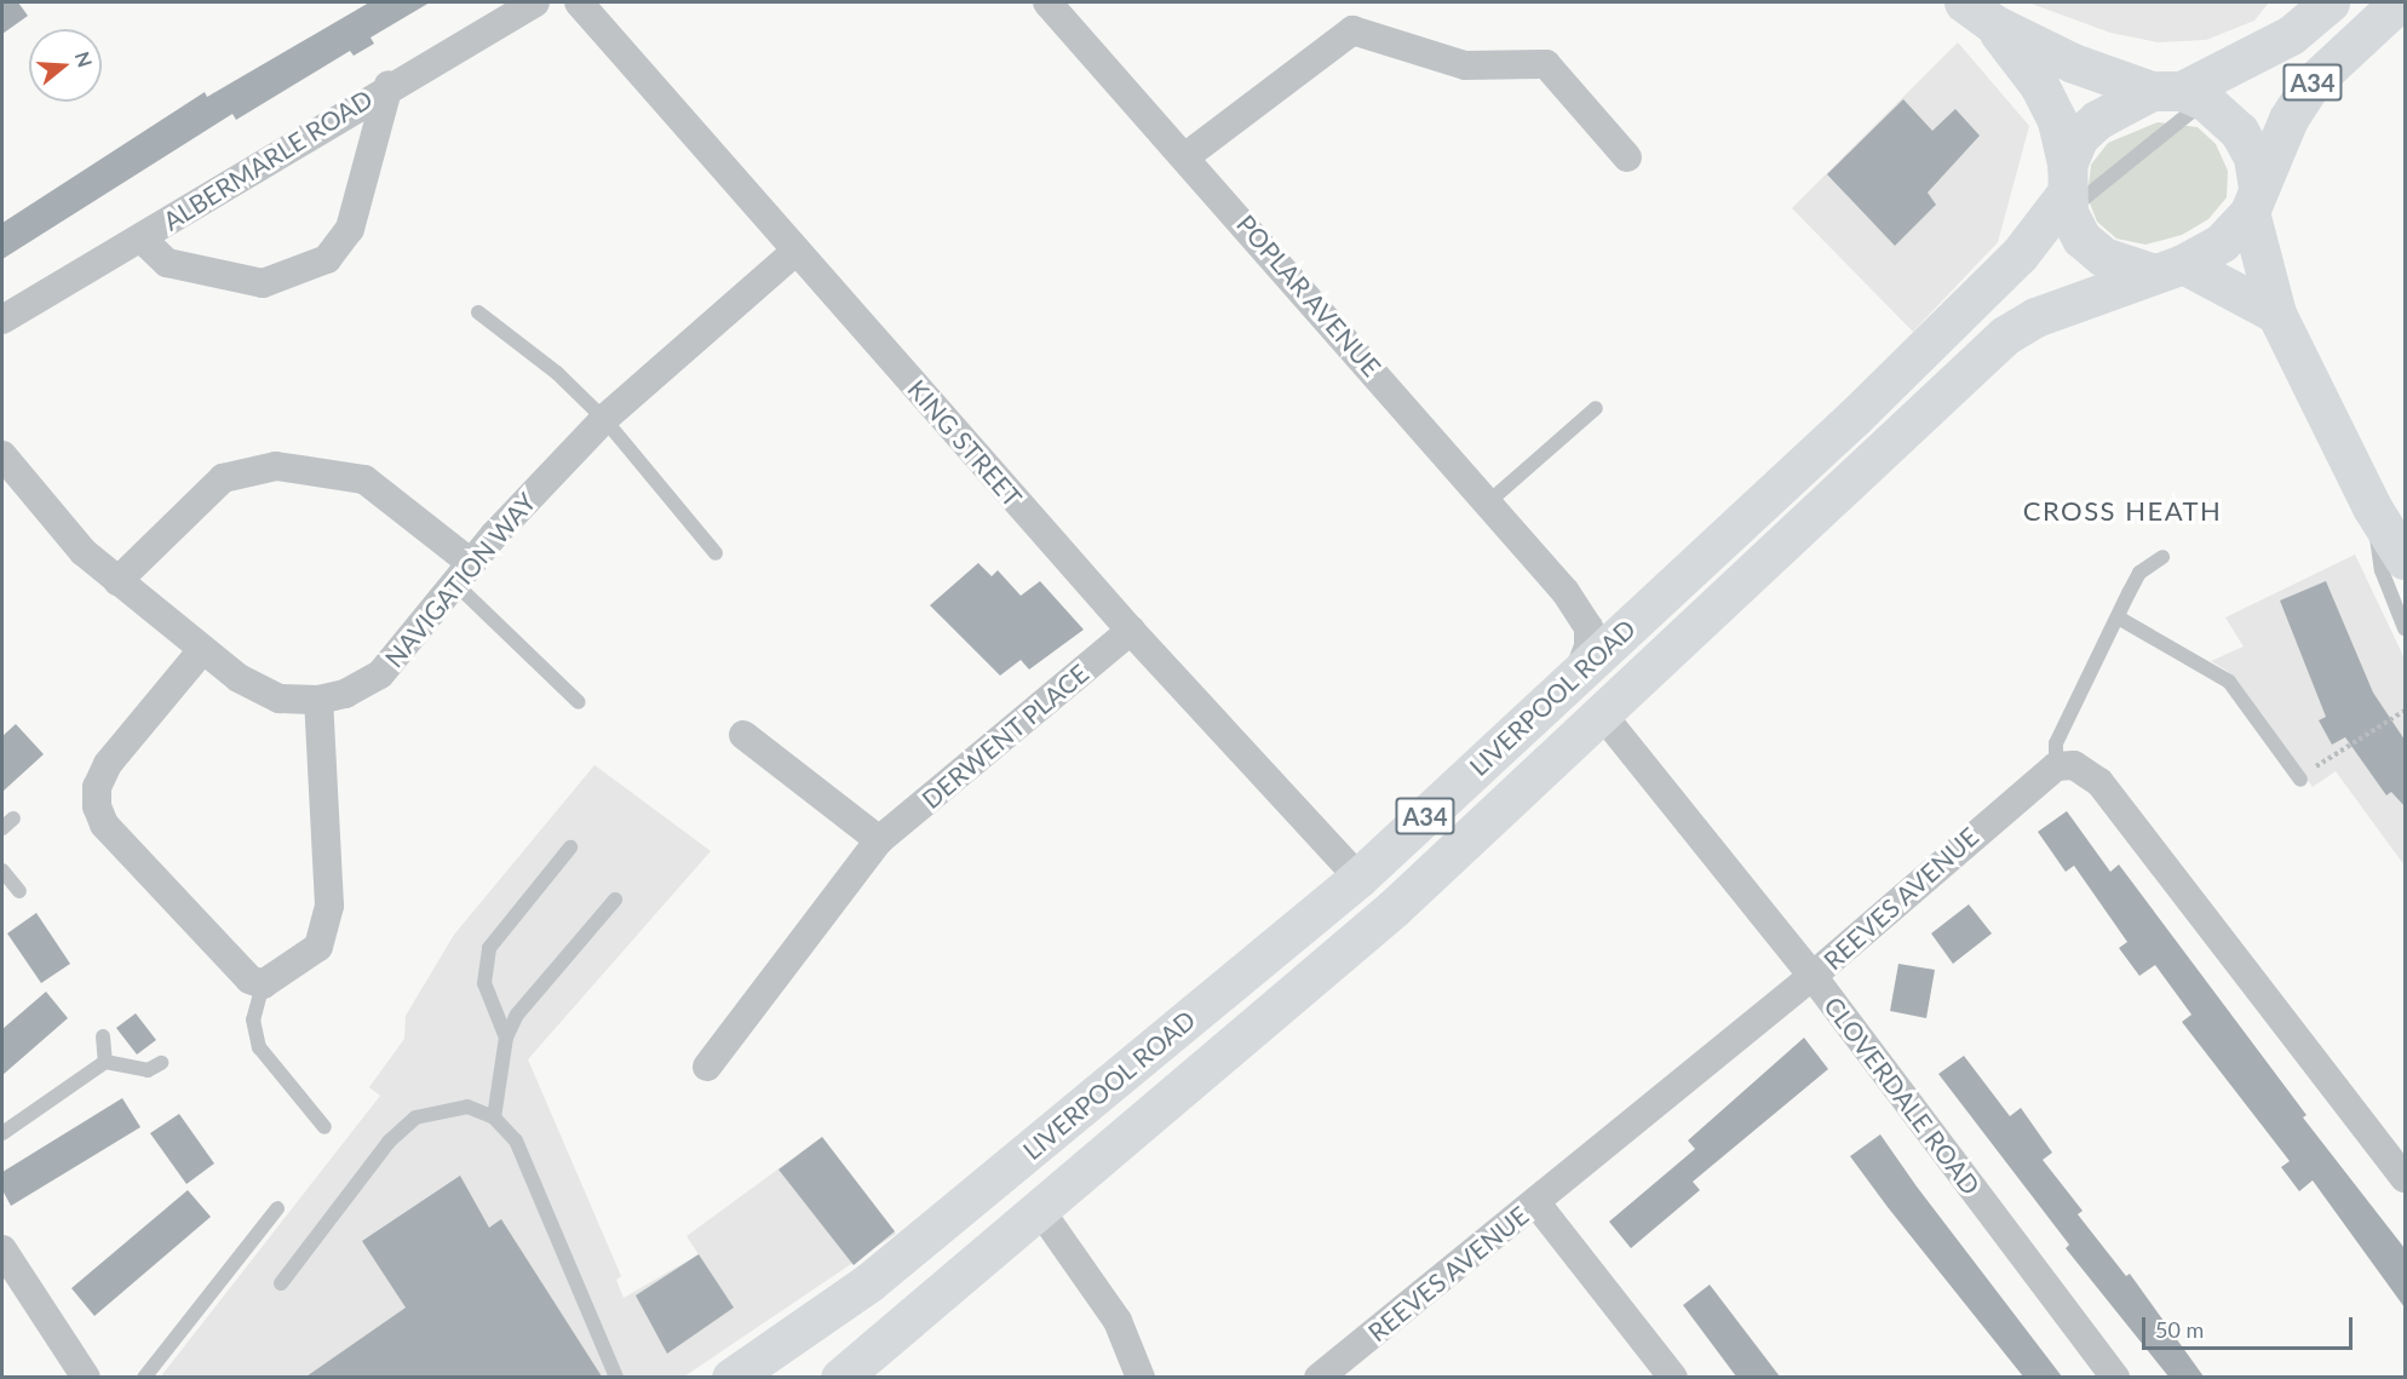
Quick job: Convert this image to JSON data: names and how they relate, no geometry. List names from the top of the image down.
{
  "streets": {
    "main road": ["A34", "LIVERPOOL ROAD"],
    "street": [
      "ALBERMARLE ROAD",
      "POPLAR AVENUE",
      "KING STREET",
      "NAVIGATION WAY",
      "DERWENT PLACE",
      "REEVES AVENUE",
      "CLOVERDALE ROAD"
    ]
  },
  "crossings": [
    ["A34", "LIVERPOOL ROAD"],
    ["POPLAR AVENUE", "LIVERPOOL ROAD"],
    ["KING STREET", "NAVIGATION WAY"],
    ["KING STREET", "LIVERPOOL ROAD"],
    ["KING STREET", "DERWENT PLACE"],
    ["LIVERPOOL ROAD", "CLOVERDALE ROAD"],
    ["REEVES AVENUE", "CLOVERDALE ROAD"]
  ],
  "districts": ["CROSS HEATH"],
  "scale_bar": "50 m",
  "north": "right"
}
